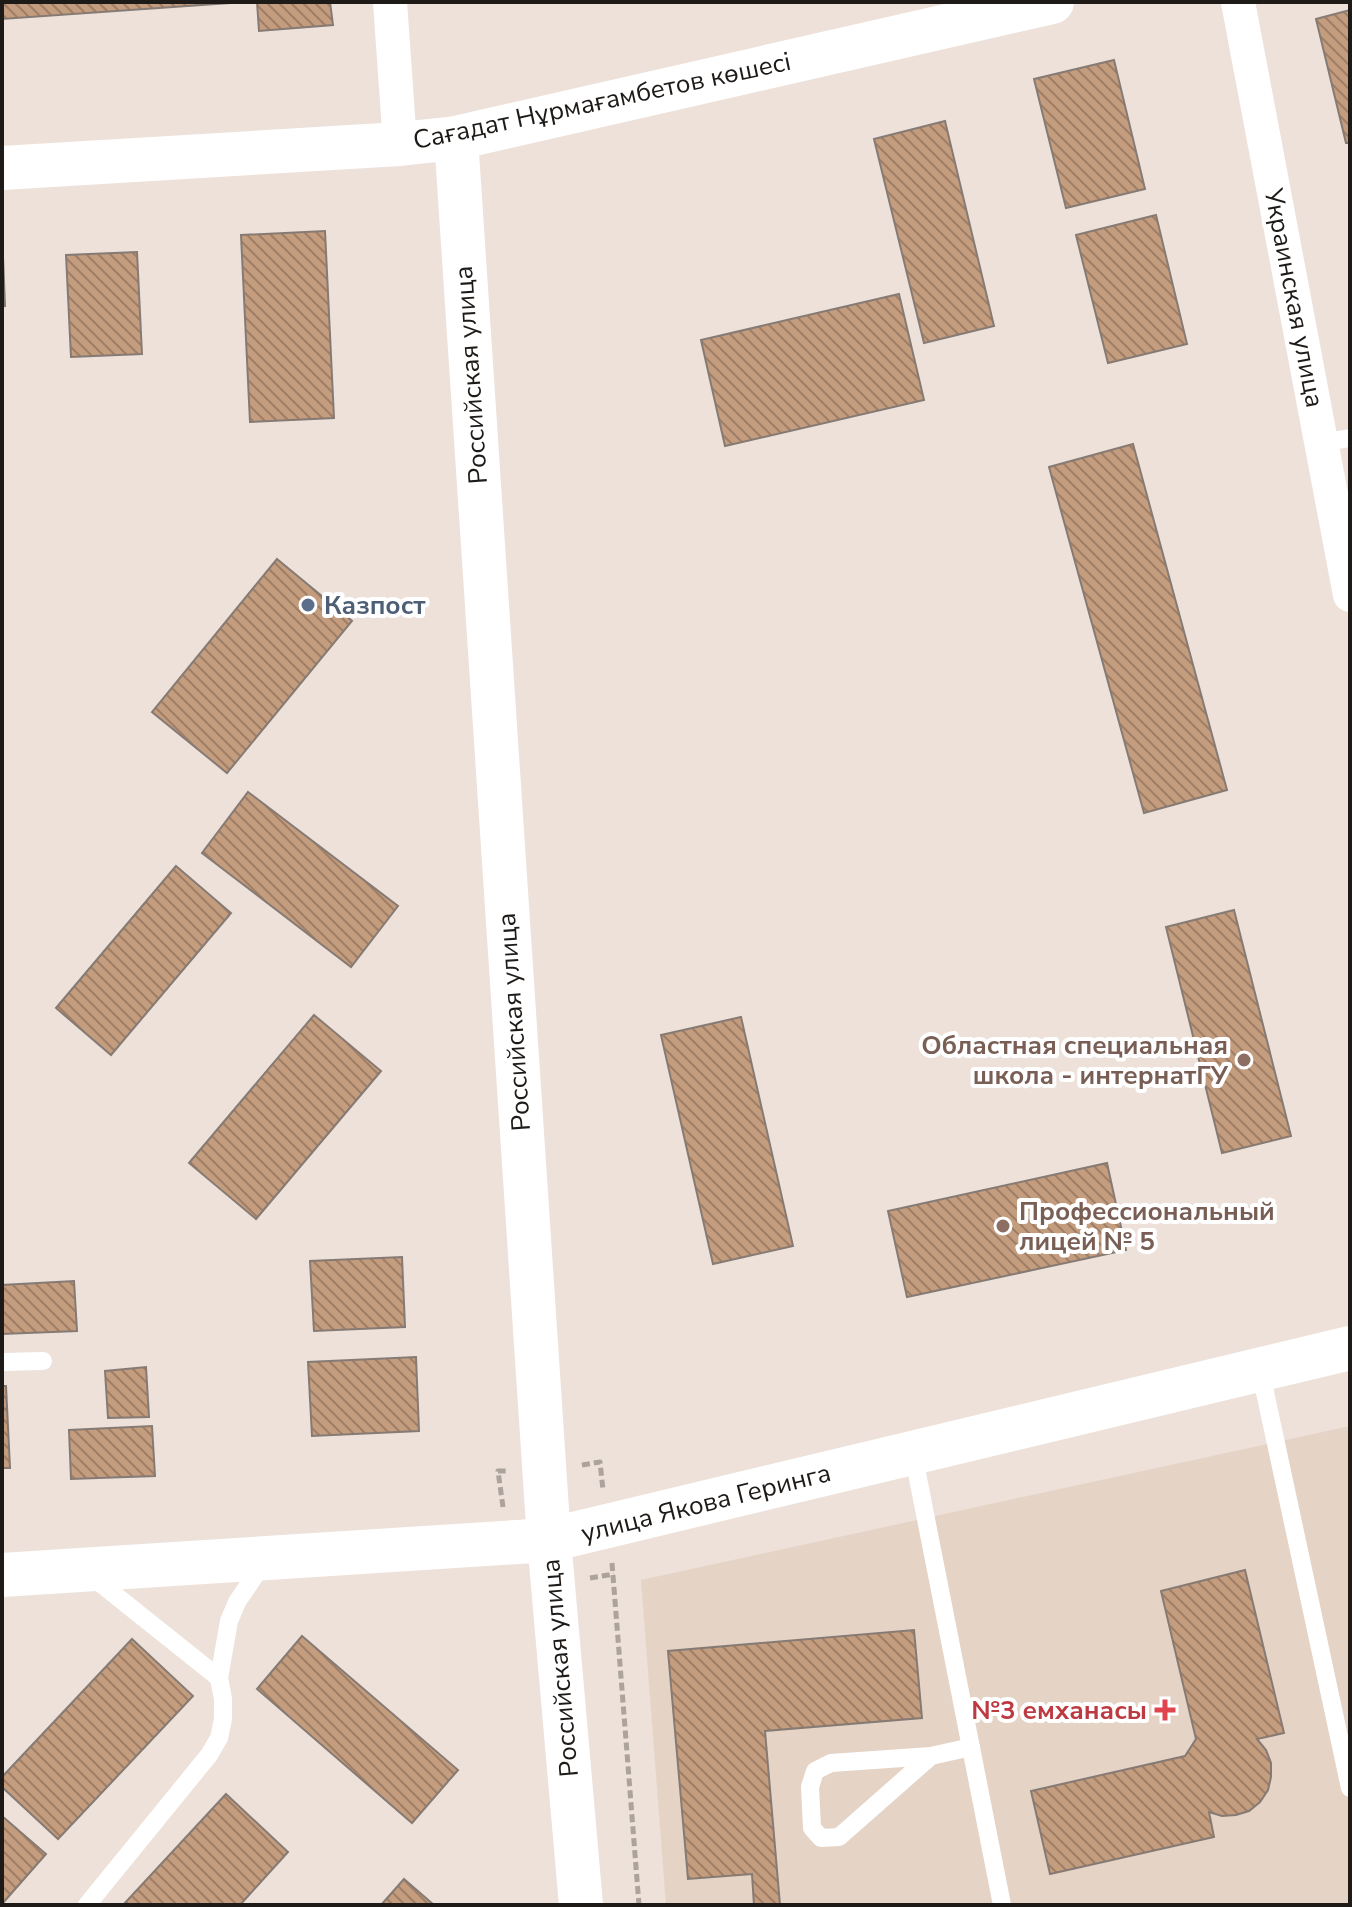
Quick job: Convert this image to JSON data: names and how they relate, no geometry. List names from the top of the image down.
{
  "streets": {
    "street": [
      "Сағадат Нұрмағамбетов көшесі",
      "Украинская улица",
      "Российская улица",
      "улица Якова Геринга"
    ]
  },
  "crossings": [
    ["Сағадат Нұрмағамбетов көшесі", "Российская улица"],
    ["Российская улица", "улица Якова Геринга"]
  ],
  "places": {
    "other": ["Казпост", "Областная специальная школа - интернатГУ", "Профессиональный лицей № 5"],
    "health": ["№3 емханасы"]
  }
}
